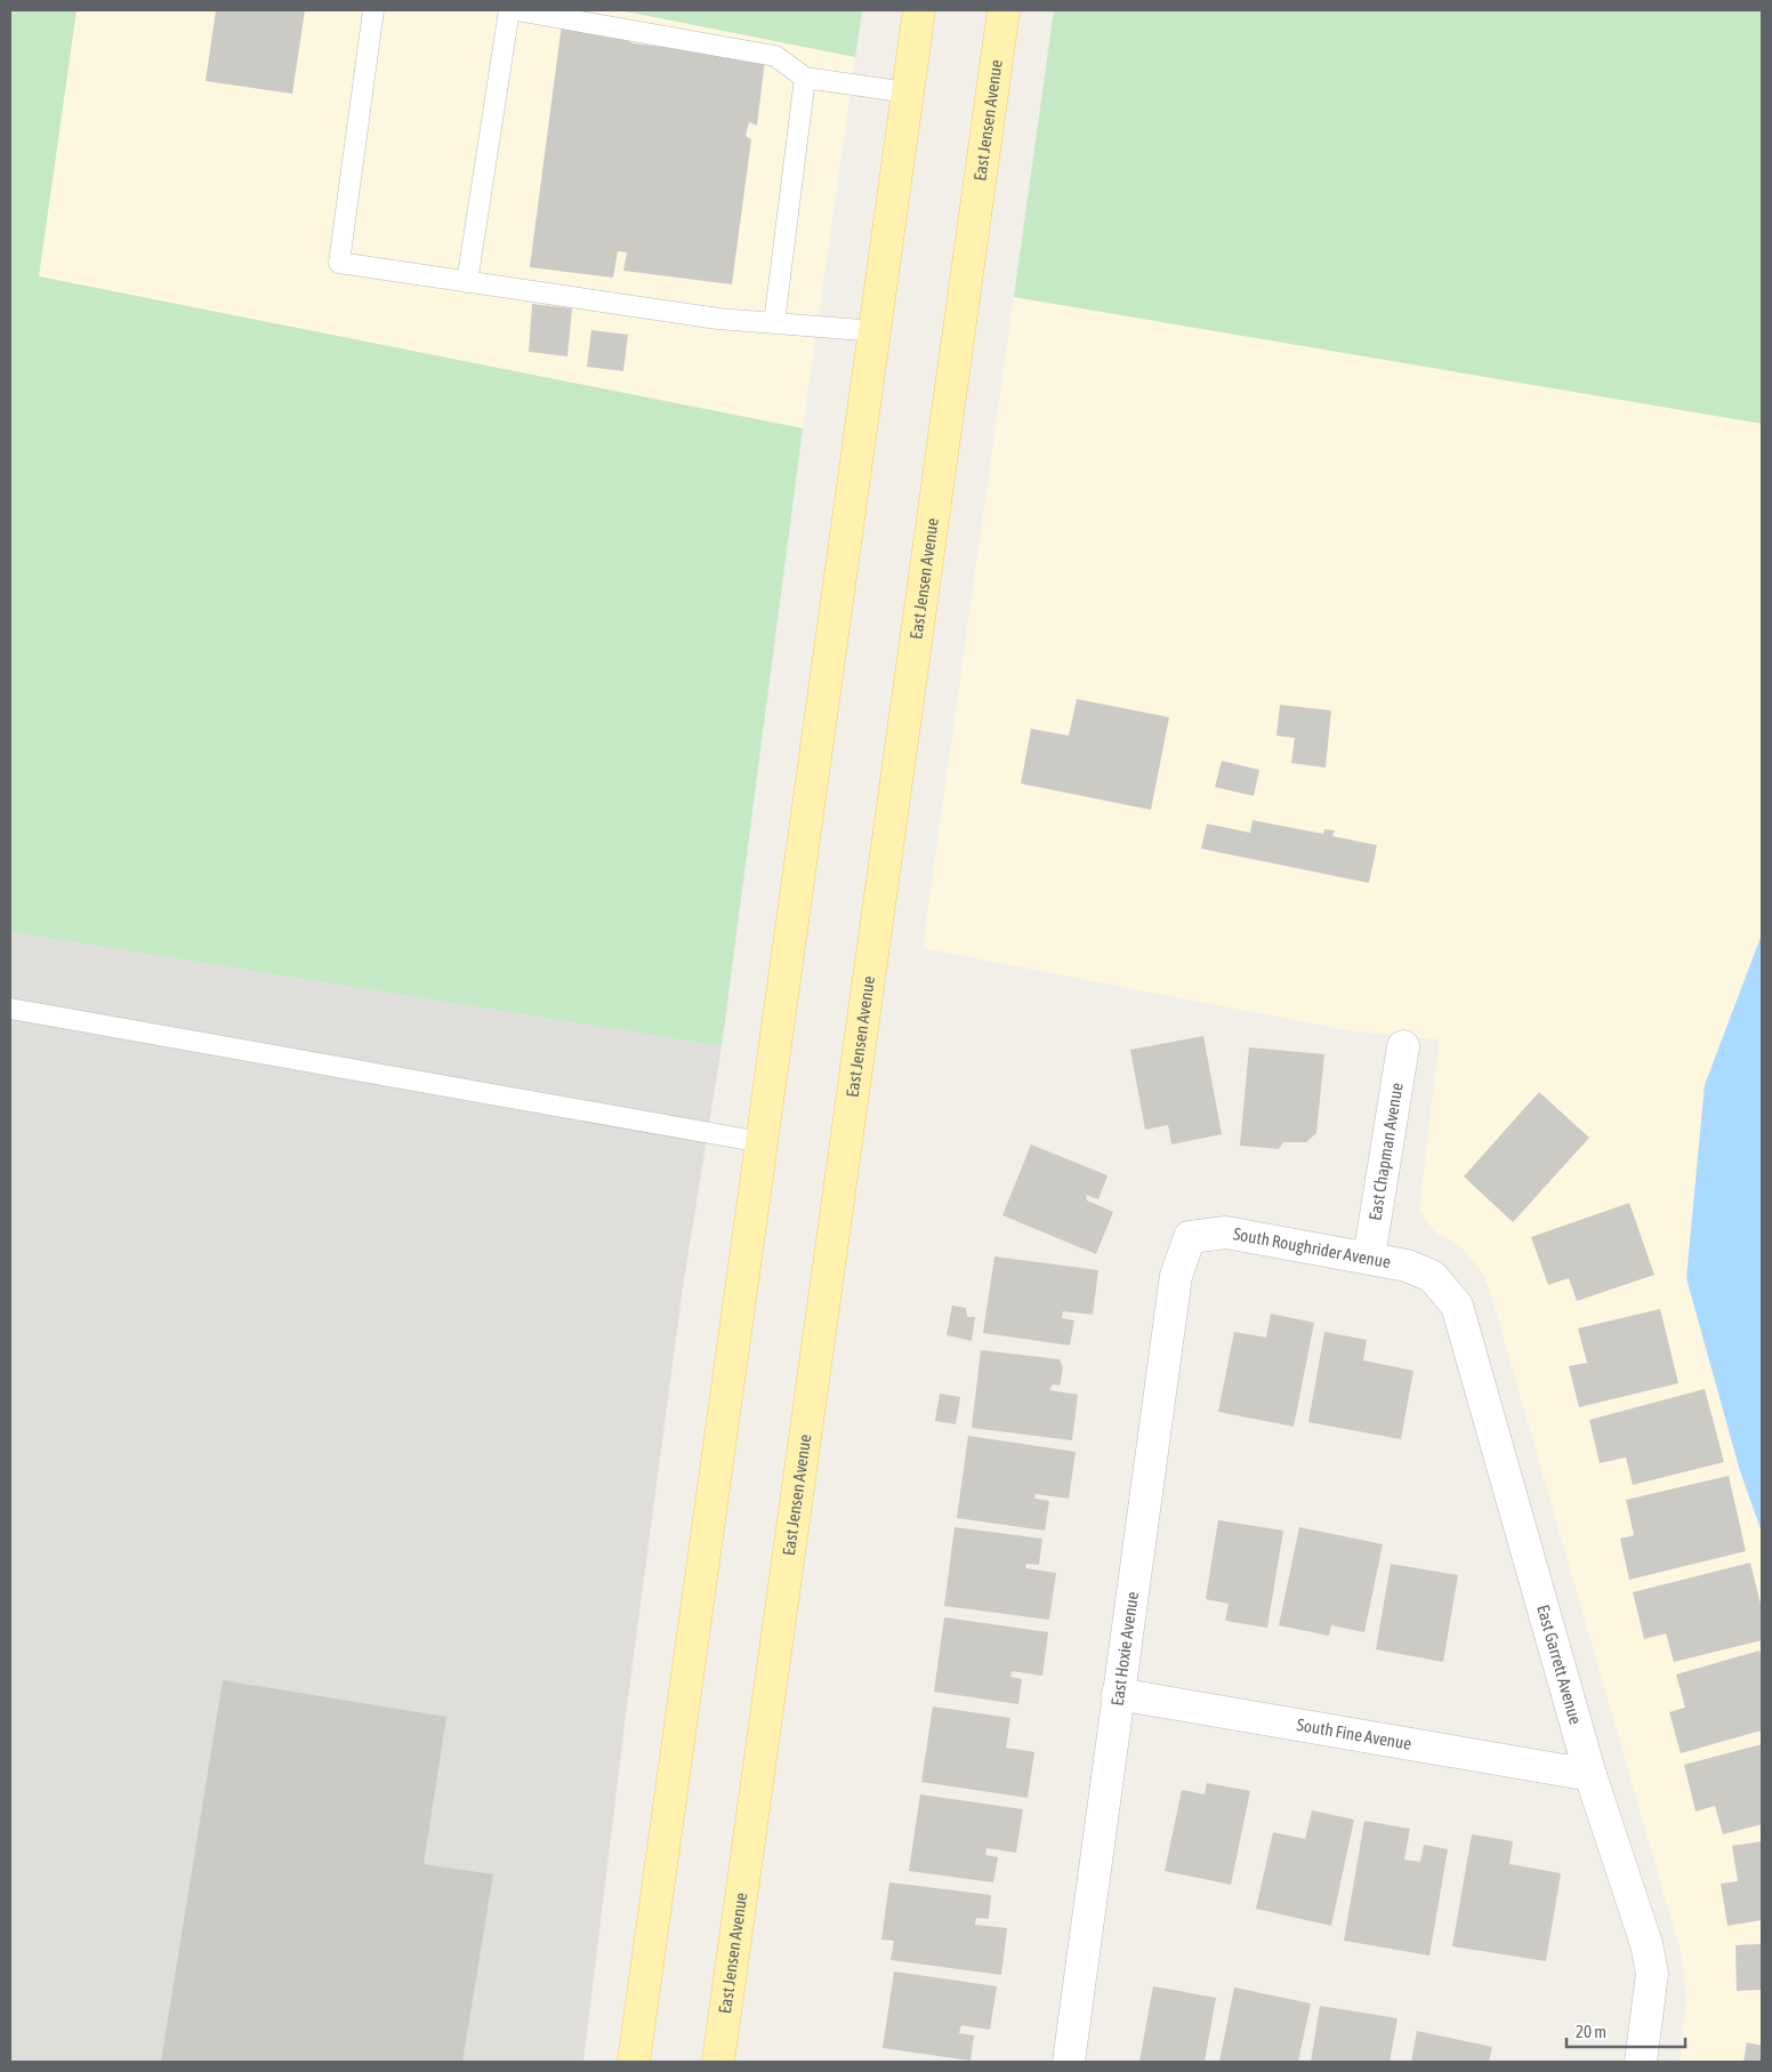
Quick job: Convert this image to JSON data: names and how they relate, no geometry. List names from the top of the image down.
{
  "streets": {
    "main road": ["East Jensen Avenue"],
    "street": [
      "East Chapman Avenue",
      "South Roughrider Avenue",
      "East Hoxie Avenue",
      "East Garrett Avenue",
      "South Fine Avenue"
    ]
  },
  "crossings": [
    ["East Chapman Avenue", "South Roughrider Avenue"],
    ["South Roughrider Avenue", "East Hoxie Avenue"],
    ["South Roughrider Avenue", "East Garrett Avenue"],
    ["East Hoxie Avenue", "South Fine Avenue"],
    ["East Garrett Avenue", "South Fine Avenue"]
  ],
  "scale_bar": "20 m"
}
